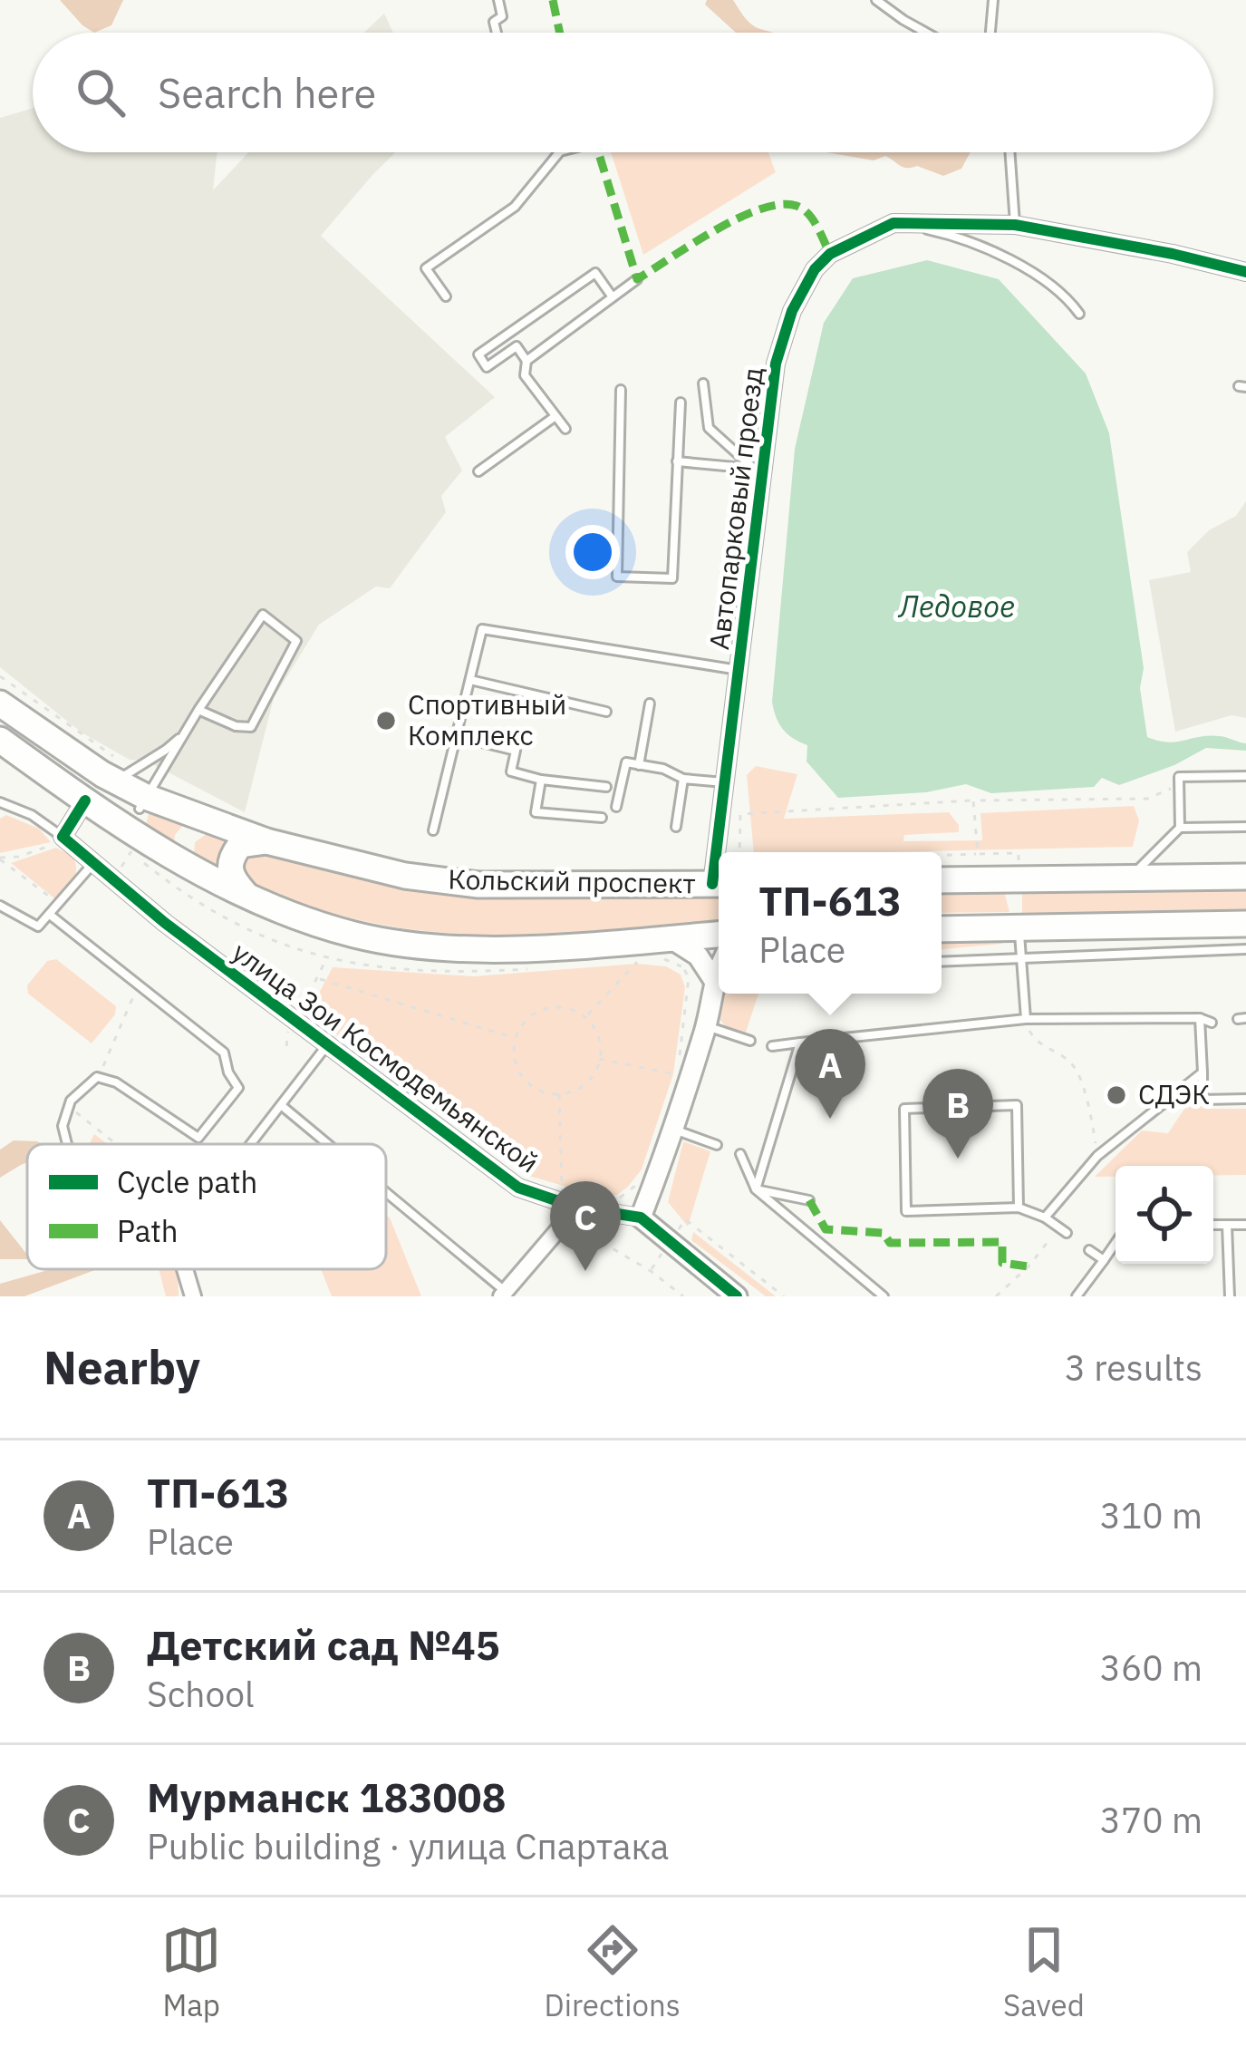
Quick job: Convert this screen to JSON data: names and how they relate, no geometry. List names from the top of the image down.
{
  "streets": {
    "main road": ["Кольский проспект"],
    "street": ["Автопарковый проезд", "улица Зои Космодемьянской"]
  },
  "water": ["Ледовое"],
  "places": ["Спортивный Комплекс", "СДЭК"],
  "legend": ["Cycle path", "Path"],
  "page": {
    "search": "Search here",
    "popup": ["ТП-613", "Place"],
    "pins": ["A", "B", "C"],
    "heading": ["Nearby", "3 results"],
    "list": [
      {
        "mark": "A",
        "name": "ТП-613",
        "note": "Place",
        "value": "310 m"
      },
      {
        "mark": "B",
        "name": "Детский сад №45",
        "note": "School",
        "value": "360 m"
      },
      {
        "mark": "C",
        "name": "Мурманск 183008",
        "note": "Public building · улица Спартака",
        "value": "370 m"
      }
    ],
    "nav": ["Map", "Directions", "Saved"]
  }
}
